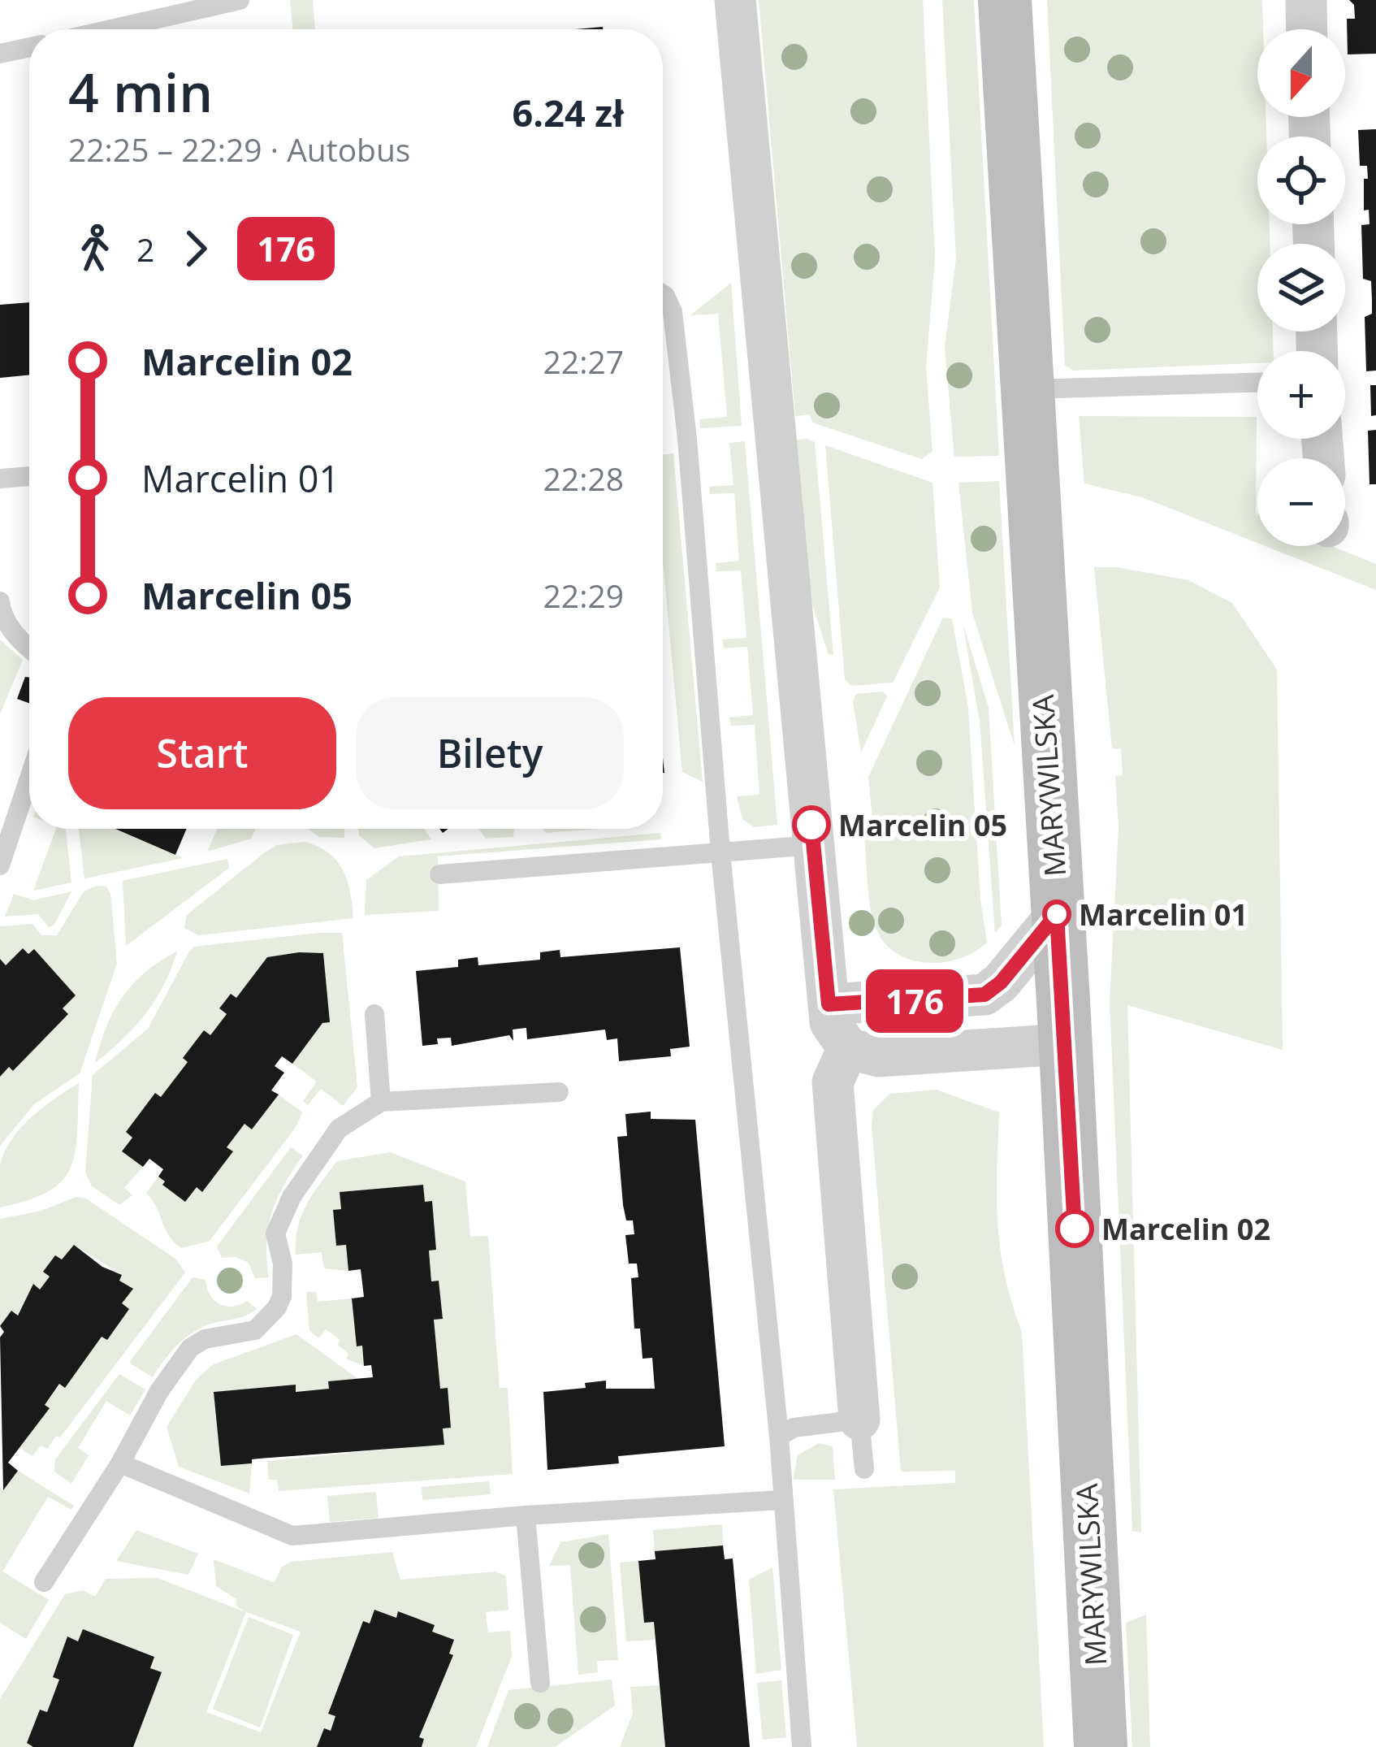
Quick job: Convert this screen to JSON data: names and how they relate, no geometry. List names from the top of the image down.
{
  "streets": {
    "street": ["MARYWILSKA"]
  },
  "places": ["Marcelin 05", "Marcelin 01", "Marcelin 02"],
  "lines": ["bus line 176"],
  "north": "bottom",
  "page": {
    "on_map": "176",
    "map_buttons": ["+", "−"],
    "heading": ["4 min", "22:25 – 22:29 · Autobus", "6.24 zł"],
    "legs": ["2", "176"],
    "list": [
      {
        "name": "Marcelin 02",
        "value": "22:27"
      },
      {
        "name": "Marcelin 01",
        "value": "22:28"
      },
      {
        "name": "Marcelin 05",
        "value": "22:29"
      }
    ],
    "buttons": ["Start", "Bilety"]
  }
}
